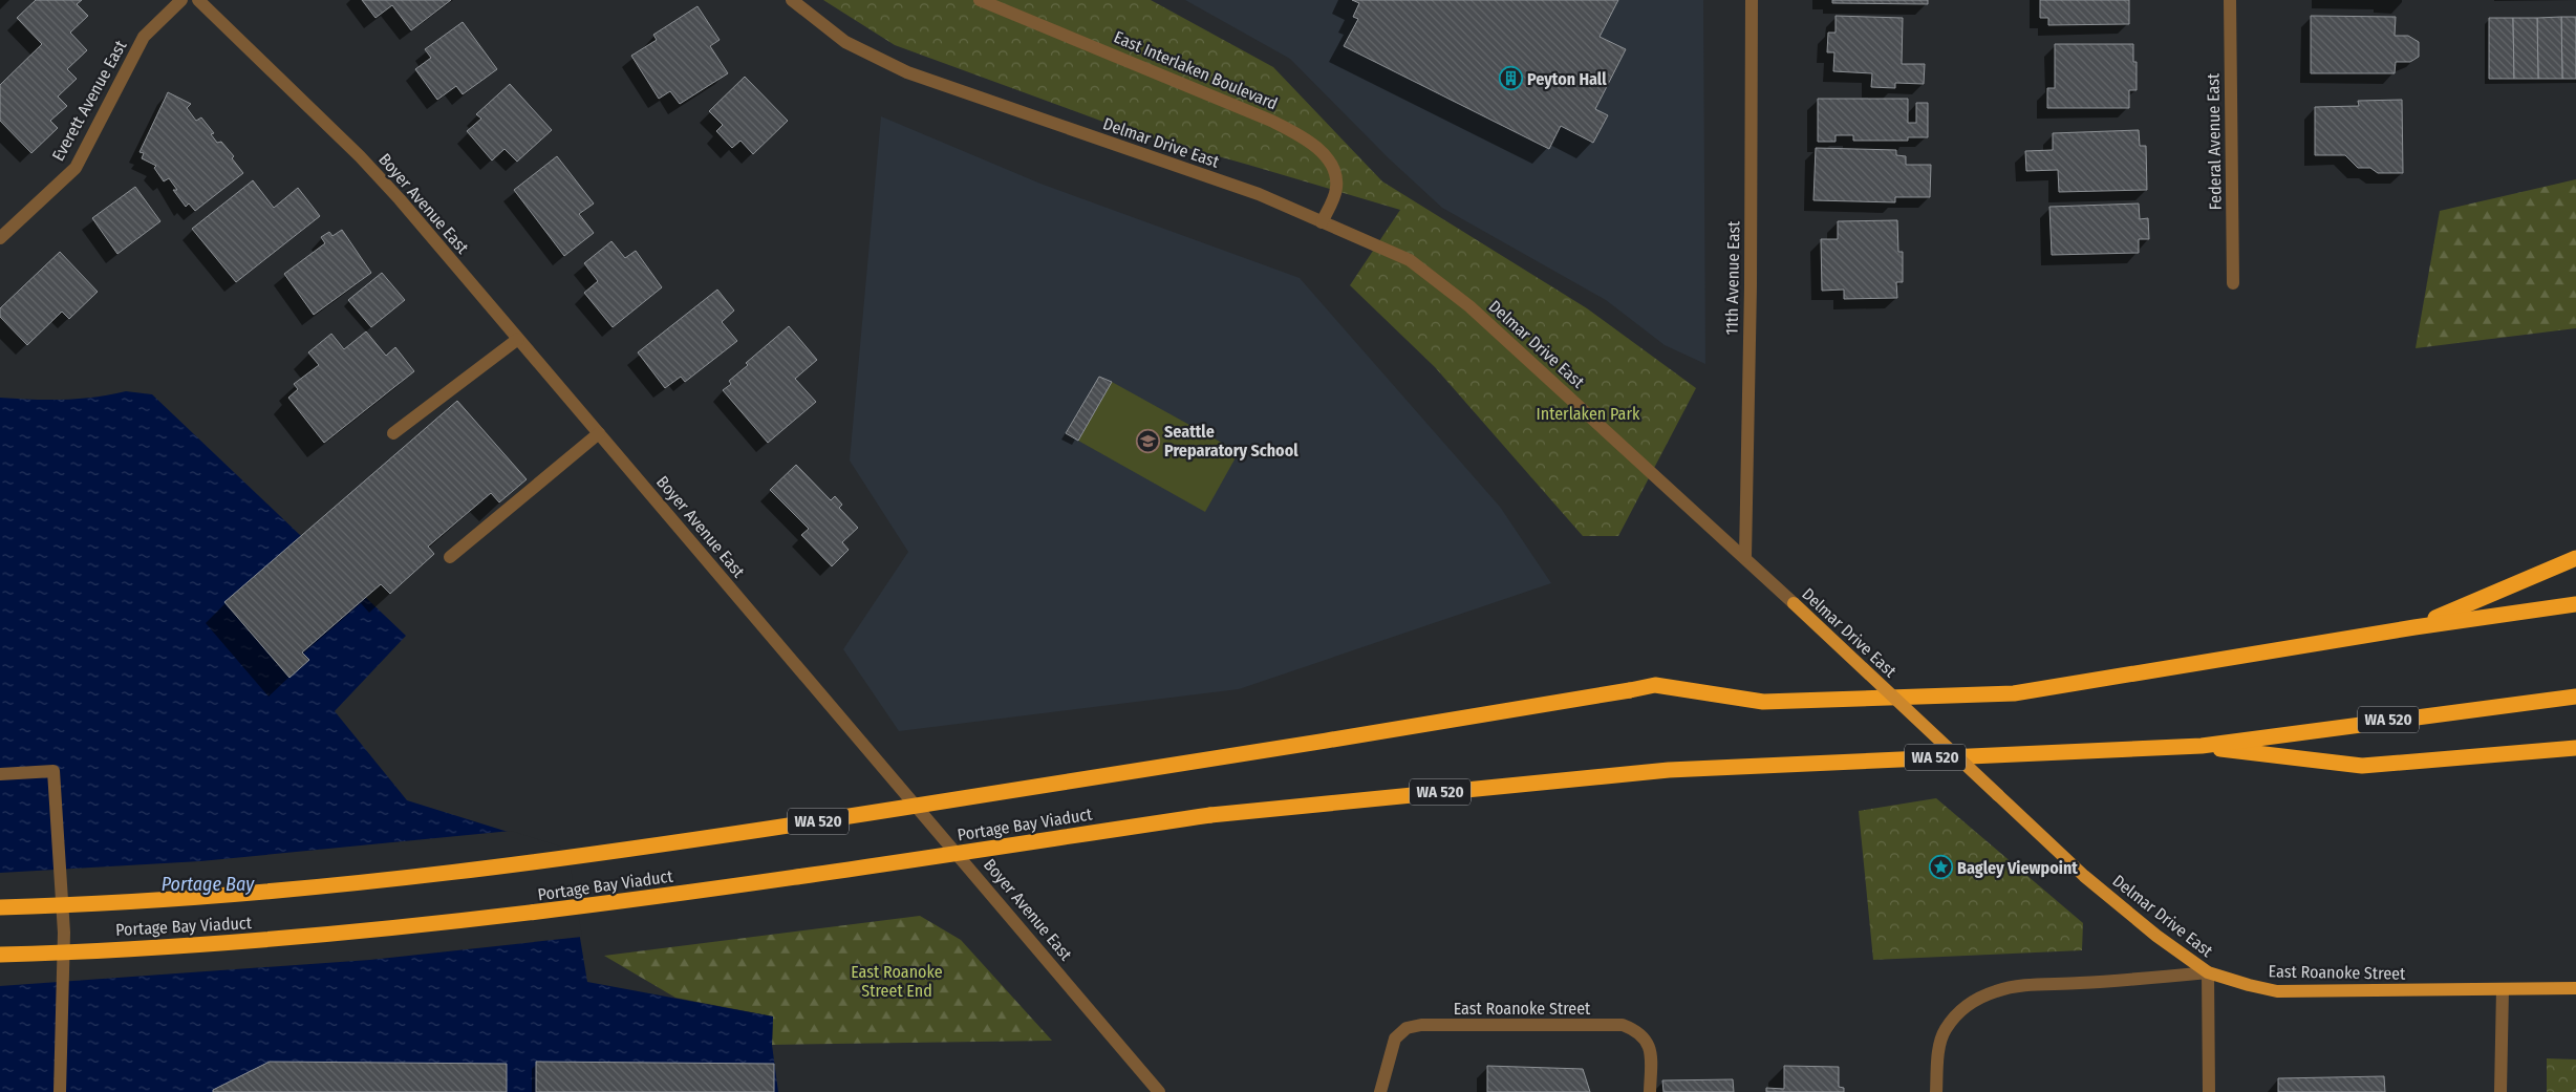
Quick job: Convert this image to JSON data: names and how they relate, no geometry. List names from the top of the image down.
{
  "streets": {
    "highway": ["WA 520", "Portage Bay Viaduct"],
    "main road": ["Delmar Drive East", "East Roanoke Street"],
    "street": [
      "East Interlaken Boulevard",
      "Everett Avenue East",
      "Federal Avenue East",
      "Boyer Avenue East",
      "11th Avenue East"
    ]
  },
  "crossings": [
    ["East Interlaken Boulevard", "Delmar Drive East"],
    ["Delmar Drive East", "11th Avenue East"],
    ["Delmar Drive East", "East Roanoke Street"],
    ["WA 520", "Portage Bay Viaduct"]
  ],
  "water": ["Portage Bay"],
  "parks": ["Interlaken Park", "East Roanoke Street End"],
  "places": {
    "building": ["Peyton Hall"],
    "school or university": ["Seattle Preparatory School"],
    "place": ["Bagley Viewpoint"]
  }
}
